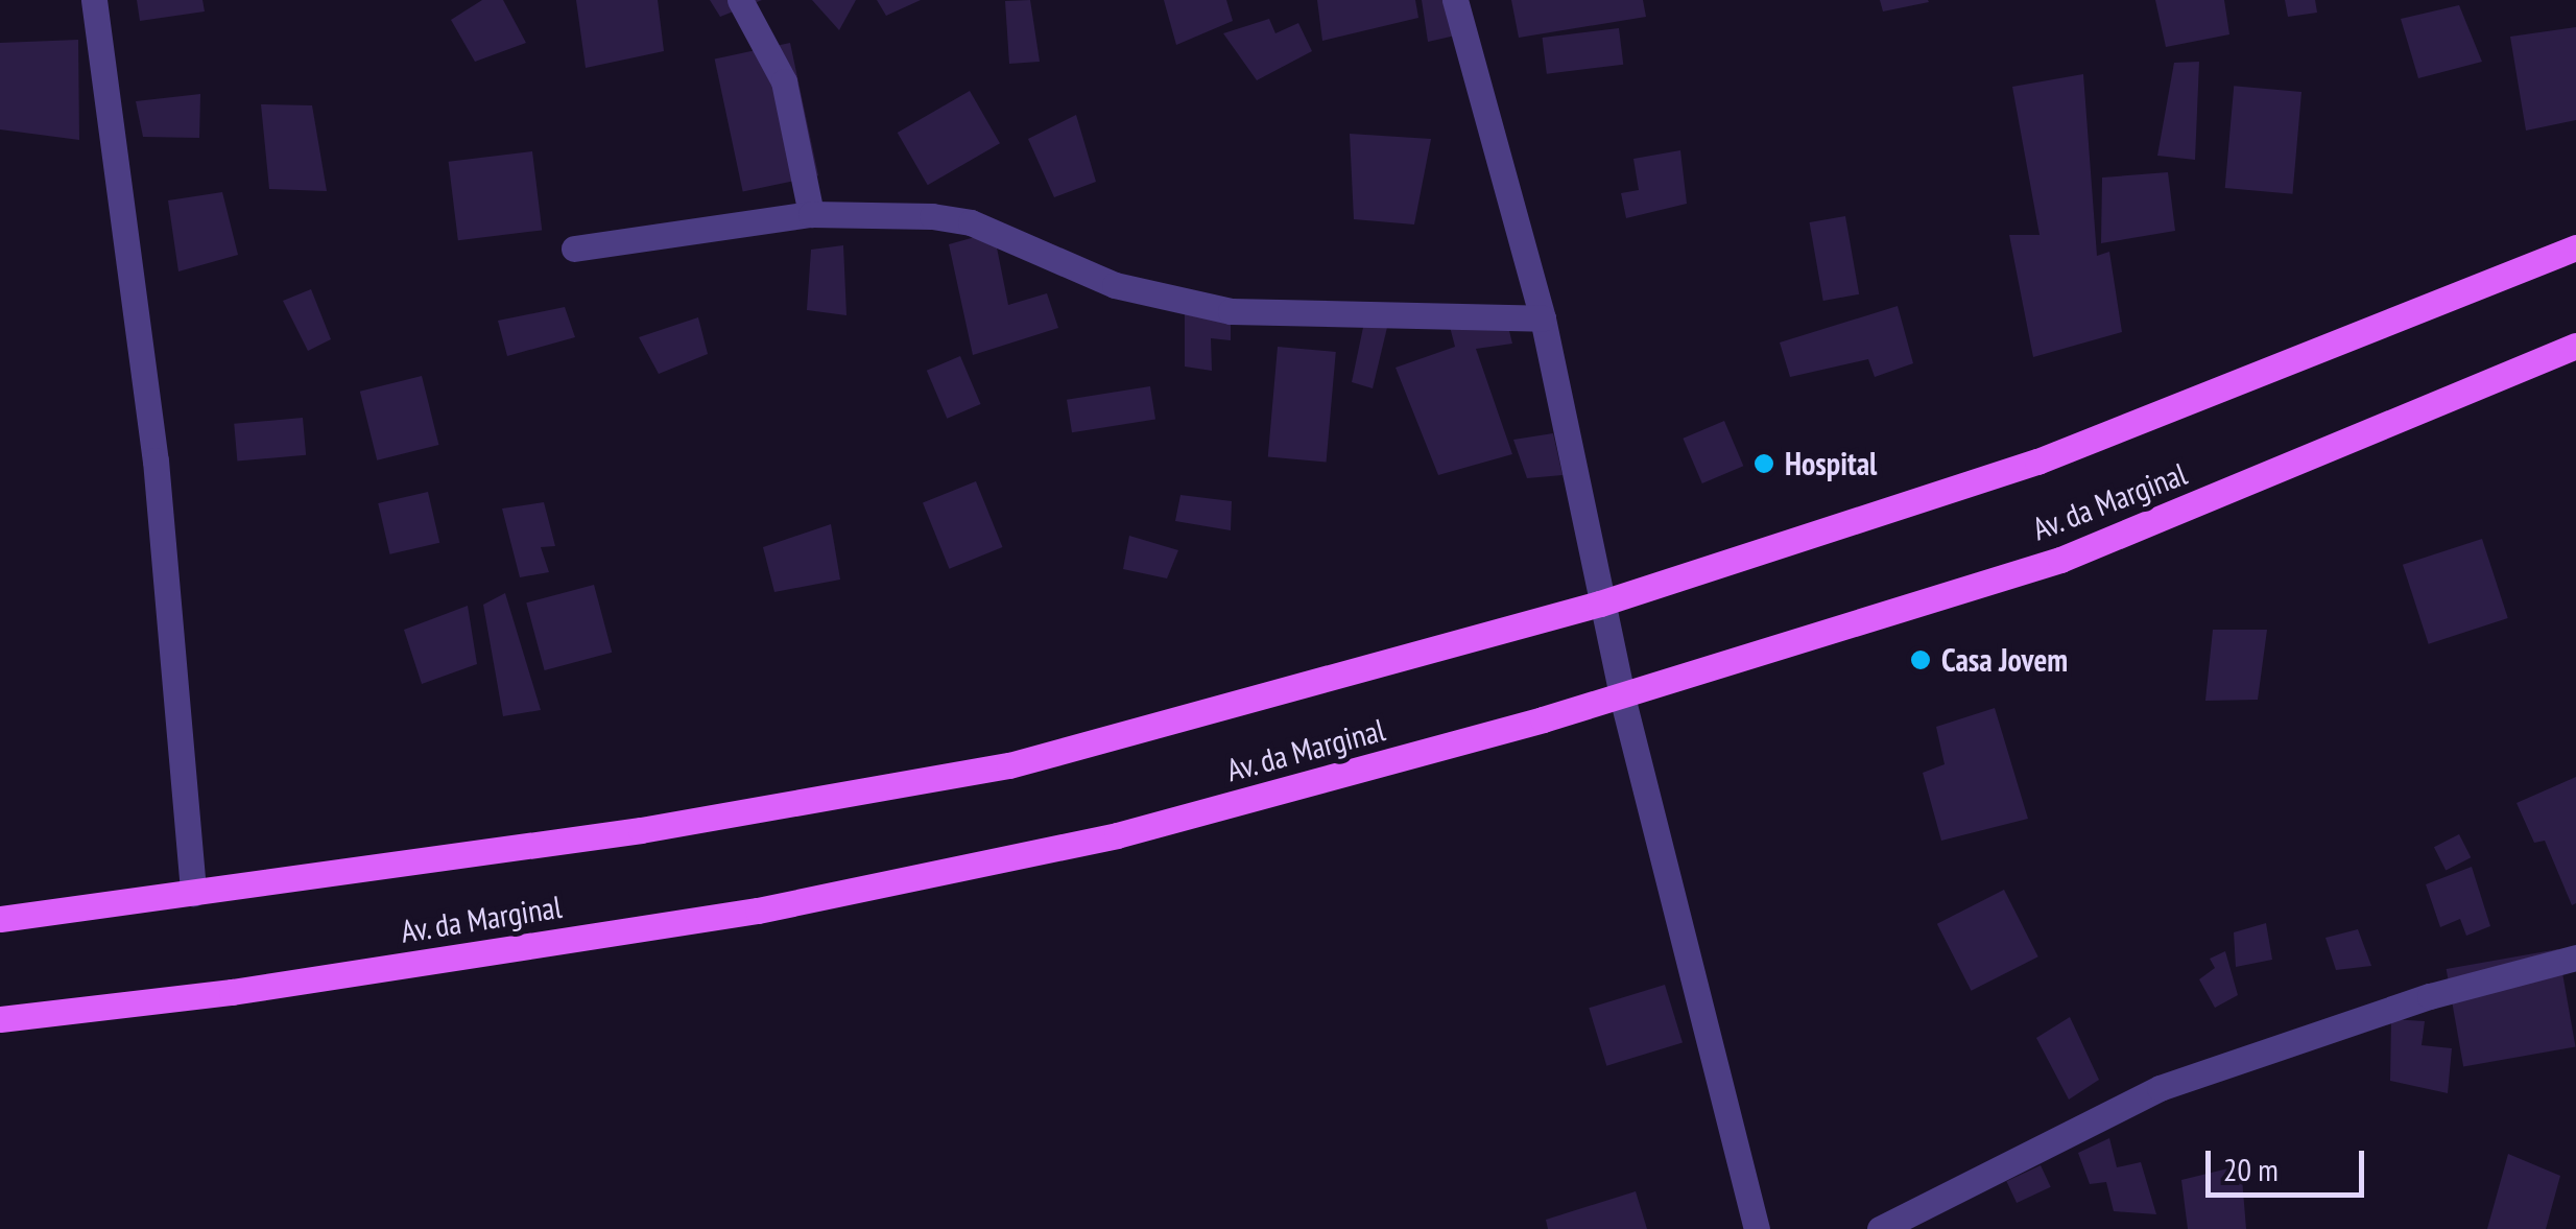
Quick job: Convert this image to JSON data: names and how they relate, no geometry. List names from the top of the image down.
{
  "streets": {
    "main road": ["Av. da Marginal"]
  },
  "places": ["Hospital", "Casa Jovem"],
  "scale_bar": "20 m"
}
